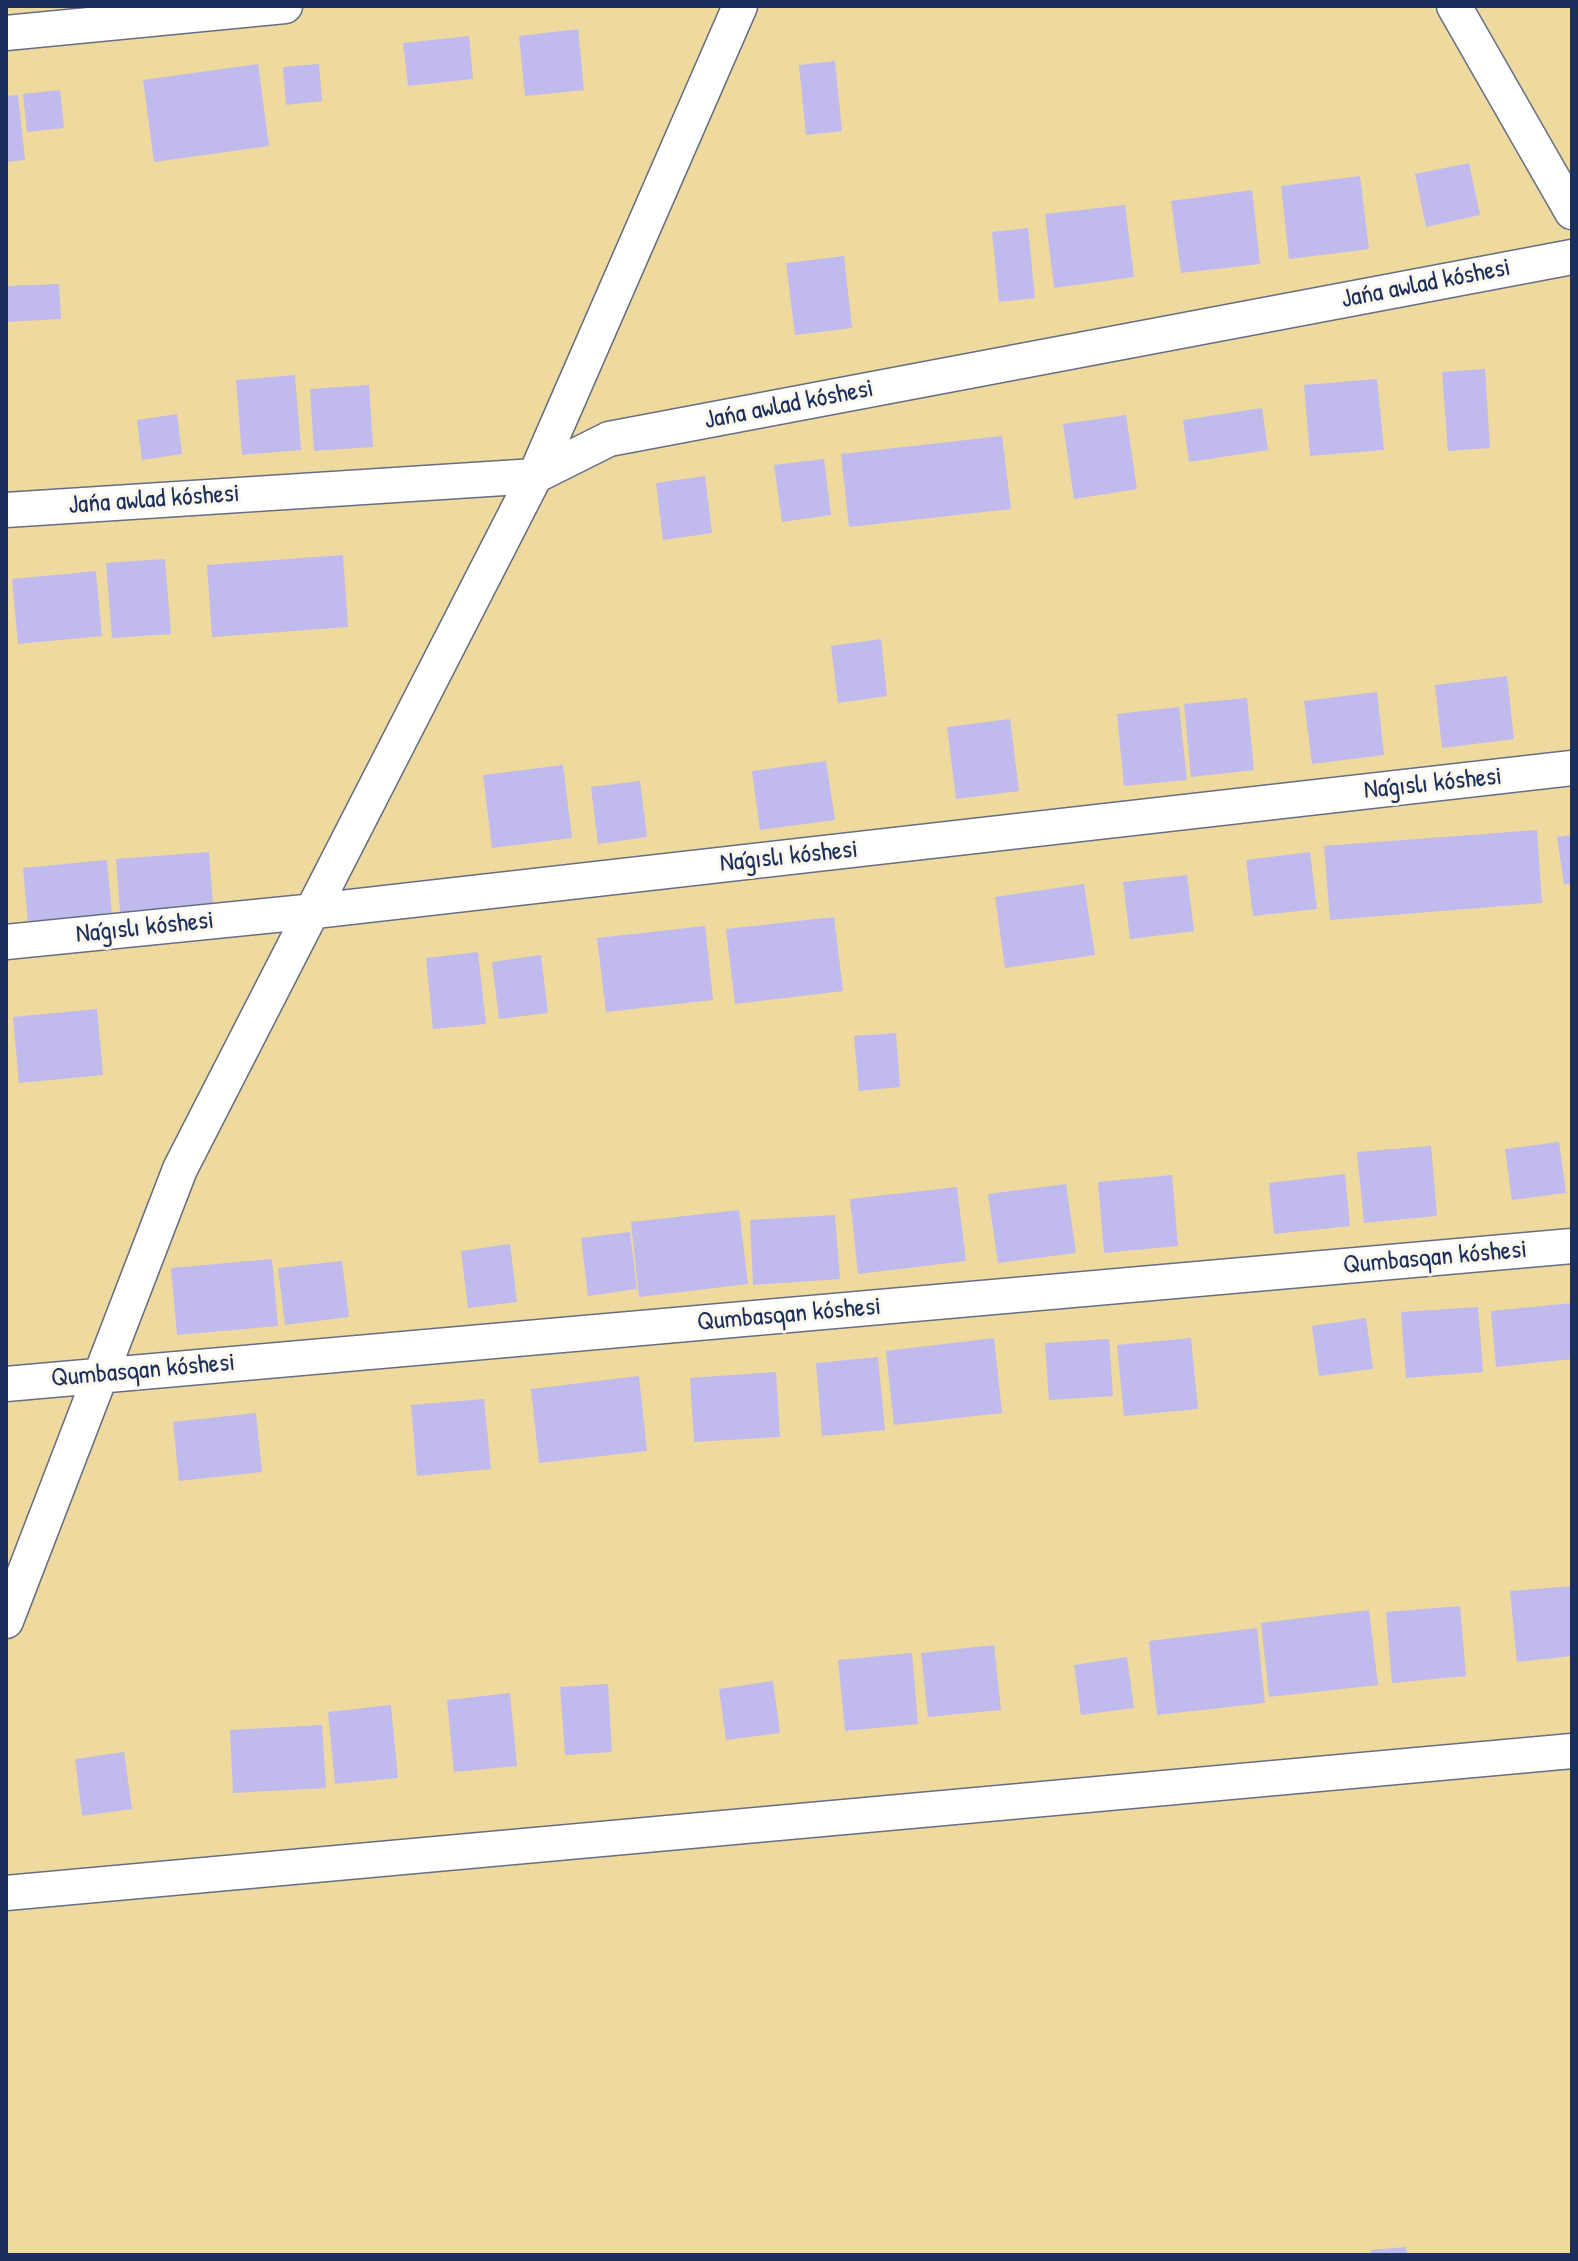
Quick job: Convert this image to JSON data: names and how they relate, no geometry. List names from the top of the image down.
{
  "streets": {
    "street": ["Jańa awlad kóshesi", "Naǵıslı kóshesi", "Qumbasqan kóshesi"]
  }
}
